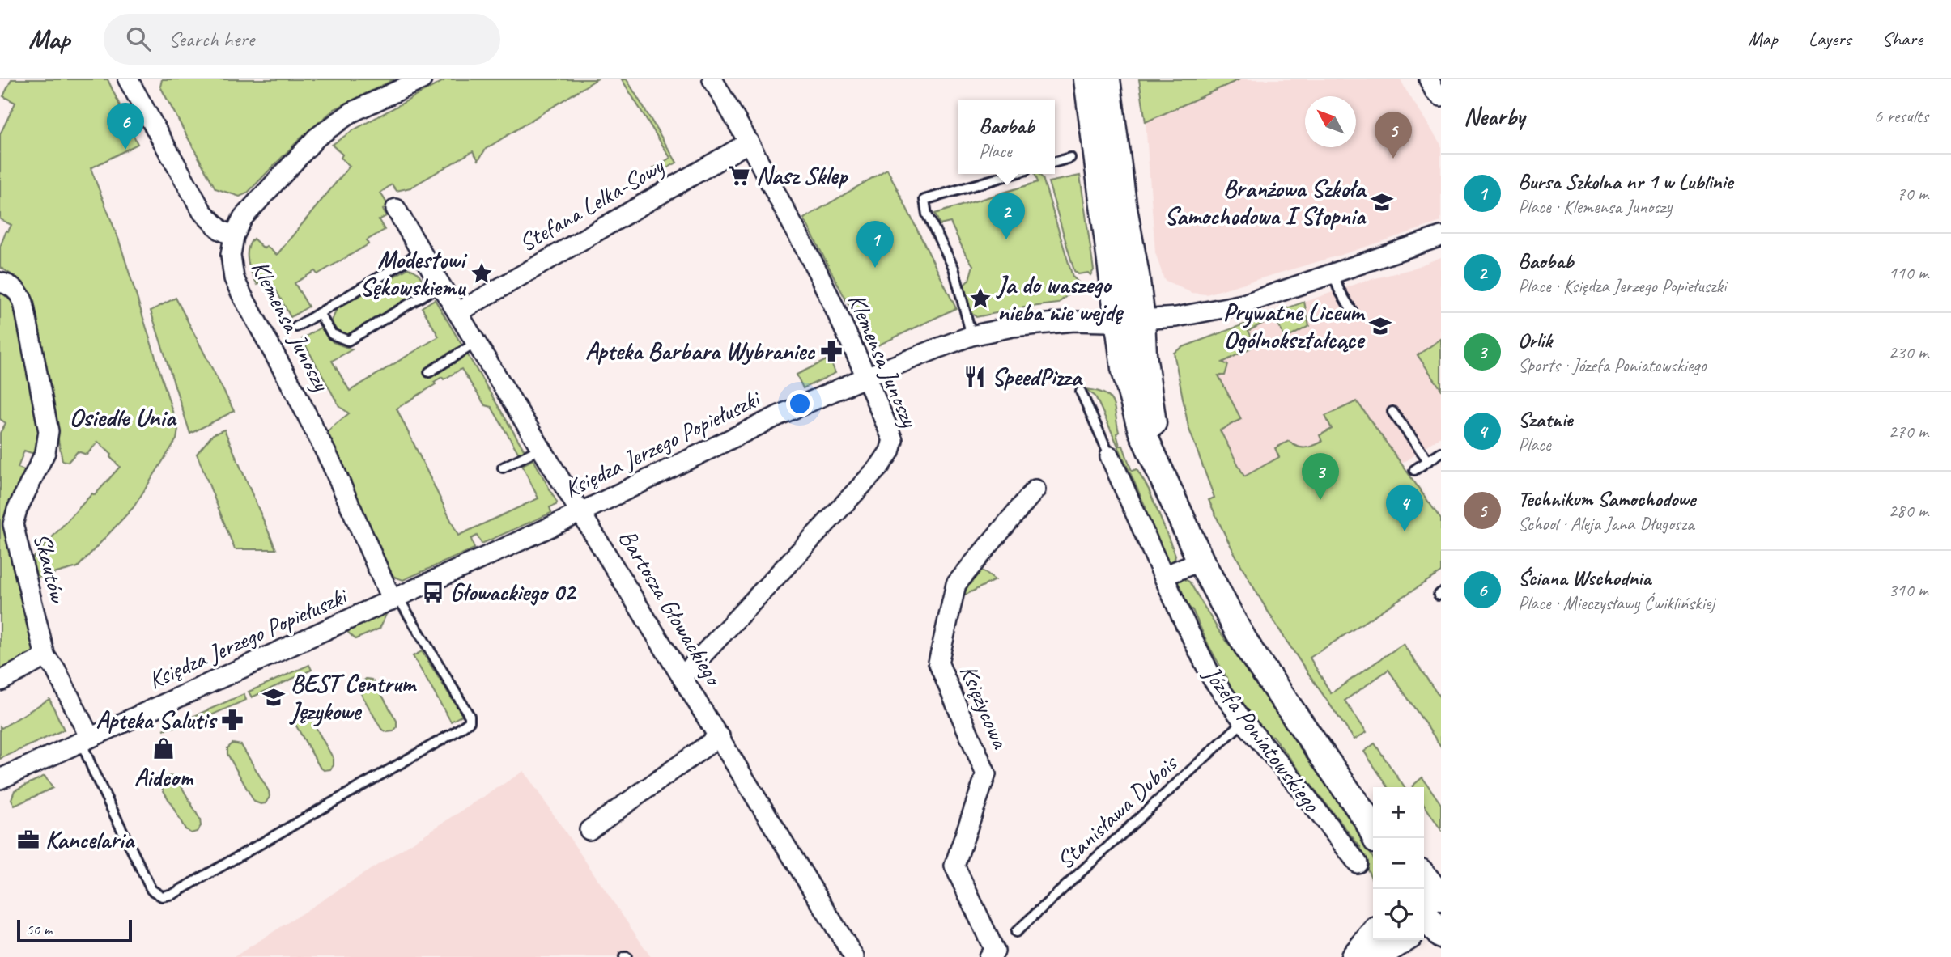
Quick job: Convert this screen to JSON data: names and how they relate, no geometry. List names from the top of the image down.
{
  "streets": {
    "main road": ["Józefa Poniatowskiego"],
    "street": [
      "Stefana Lelka-Sowy",
      "Klemensa Junoszy",
      "Księdza Jerzego Popiełuszki",
      "Skautów",
      "Bartosza Głowackiego",
      "Księżycowa"
    ],
    "lane": ["Stanisława Dubois"]
  },
  "crossings": [
    ["Stefana Lelka-Sowy", "Klemensa Junoszy"],
    ["Stefana Lelka-Sowy", "Bartosza Głowackiego"],
    ["Klemensa Junoszy", "Księdza Jerzego Popiełuszki"],
    ["Klemensa Junoszy", "Bartosza Głowackiego"],
    ["Księdza Jerzego Popiełuszki", "Skautów"],
    ["Księdza Jerzego Popiełuszki", "Bartosza Głowackiego"],
    ["Księdza Jerzego Popiełuszki", "Józefa Poniatowskiego"],
    ["Józefa Poniatowskiego", "Stanisława Dubois"]
  ],
  "districts": ["Osiedle Unia"],
  "places": {
    "supermarket": ["Nasz Sklep"],
    "school or university": ["Branżowa Szkoła Samochodowa I Stopnia", "Prywatne Liceum Ogólnokształcące", "BEST Centrum Językowe"],
    "place": ["Modestowi Sękowskiemu", "Ja do waszego nieba nie wejdę"],
    "pharmacy": ["Apteka Barbara Wybraniec", "Apteka Salutis"],
    "restaurant": ["SpeedPizza"],
    "bus stop": ["Głowackiego 02"],
    "shop": ["Aidcom"],
    "office": ["Kancelaria"]
  },
  "scale_bar": "50 m",
  "north": "top left",
  "page": {
    "header": "Map",
    "search": "Search here",
    "nav": ["Map", "Layers", "Share"],
    "heading": ["Nearby", "6 results"],
    "popup": ["Baobab", "Place"],
    "pins": [
      "6",
      "5",
      "2",
      "1",
      "3",
      "4"
    ],
    "list": [
      {
        "mark": "1",
        "name": "Bursa Szkolna nr 1 w Lublinie",
        "note": "Place · Klemensa Junoszy",
        "value": "70 m"
      },
      {
        "mark": "2",
        "name": "Baobab",
        "note": "Place · Księdza Jerzego Popiełuszki",
        "value": "110 m"
      },
      {
        "mark": "3",
        "name": "Orlik",
        "note": "Sports · Józefa Poniatowskiego",
        "value": "230 m"
      },
      {
        "mark": "4",
        "name": "Szatnie",
        "note": "Place",
        "value": "270 m"
      },
      {
        "mark": "5",
        "name": "Technikum Samochodowe",
        "note": "School · Aleja Jana Długosza",
        "value": "280 m"
      },
      {
        "mark": "6",
        "name": "Ściana Wschodnia",
        "note": "Place · Mieczysławy Ćwiklińskiej",
        "value": "310 m"
      }
    ],
    "map_buttons": ["+", "−"],
    "scale": "50 m"
  }
}
